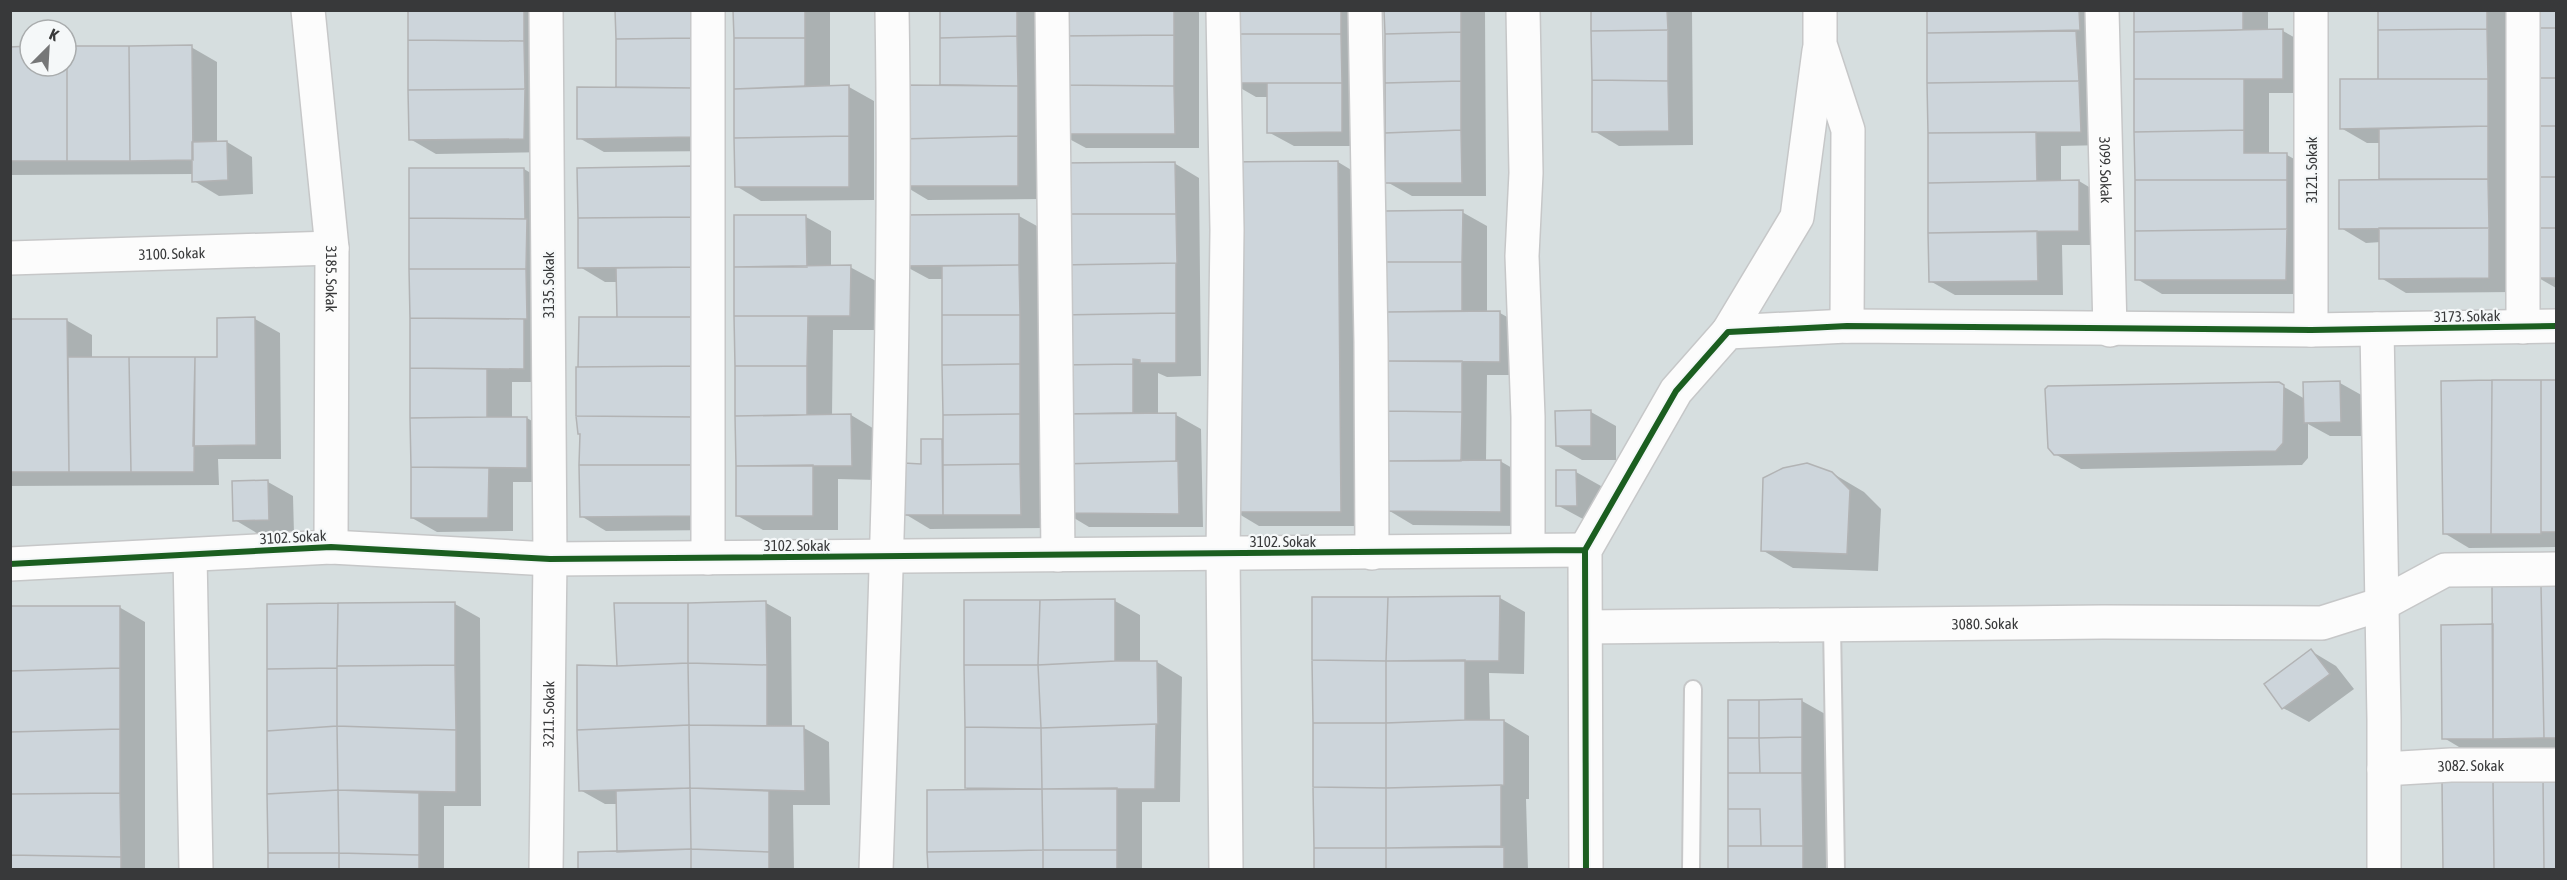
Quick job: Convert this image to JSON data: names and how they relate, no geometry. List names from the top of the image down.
{
  "streets": {
    "street": [
      "3099. Sokak",
      "3121. Sokak",
      "3100. Sokak",
      "3185. Sokak",
      "3135. Sokak",
      "3173. Sokak",
      "3102. Sokak",
      "3080. Sokak",
      "3211. Sokak",
      "3082. Sokak"
    ]
  },
  "crossings": [
    ["3099. Sokak", "3173. Sokak"],
    ["3121. Sokak", "3173. Sokak"],
    ["3100. Sokak", "3185. Sokak"],
    ["3185. Sokak", "3102. Sokak"],
    ["3135. Sokak", "3102. Sokak"],
    ["3135. Sokak", "3211. Sokak"],
    ["3102. Sokak", "3211. Sokak"]
  ],
  "north": "top right"
}
